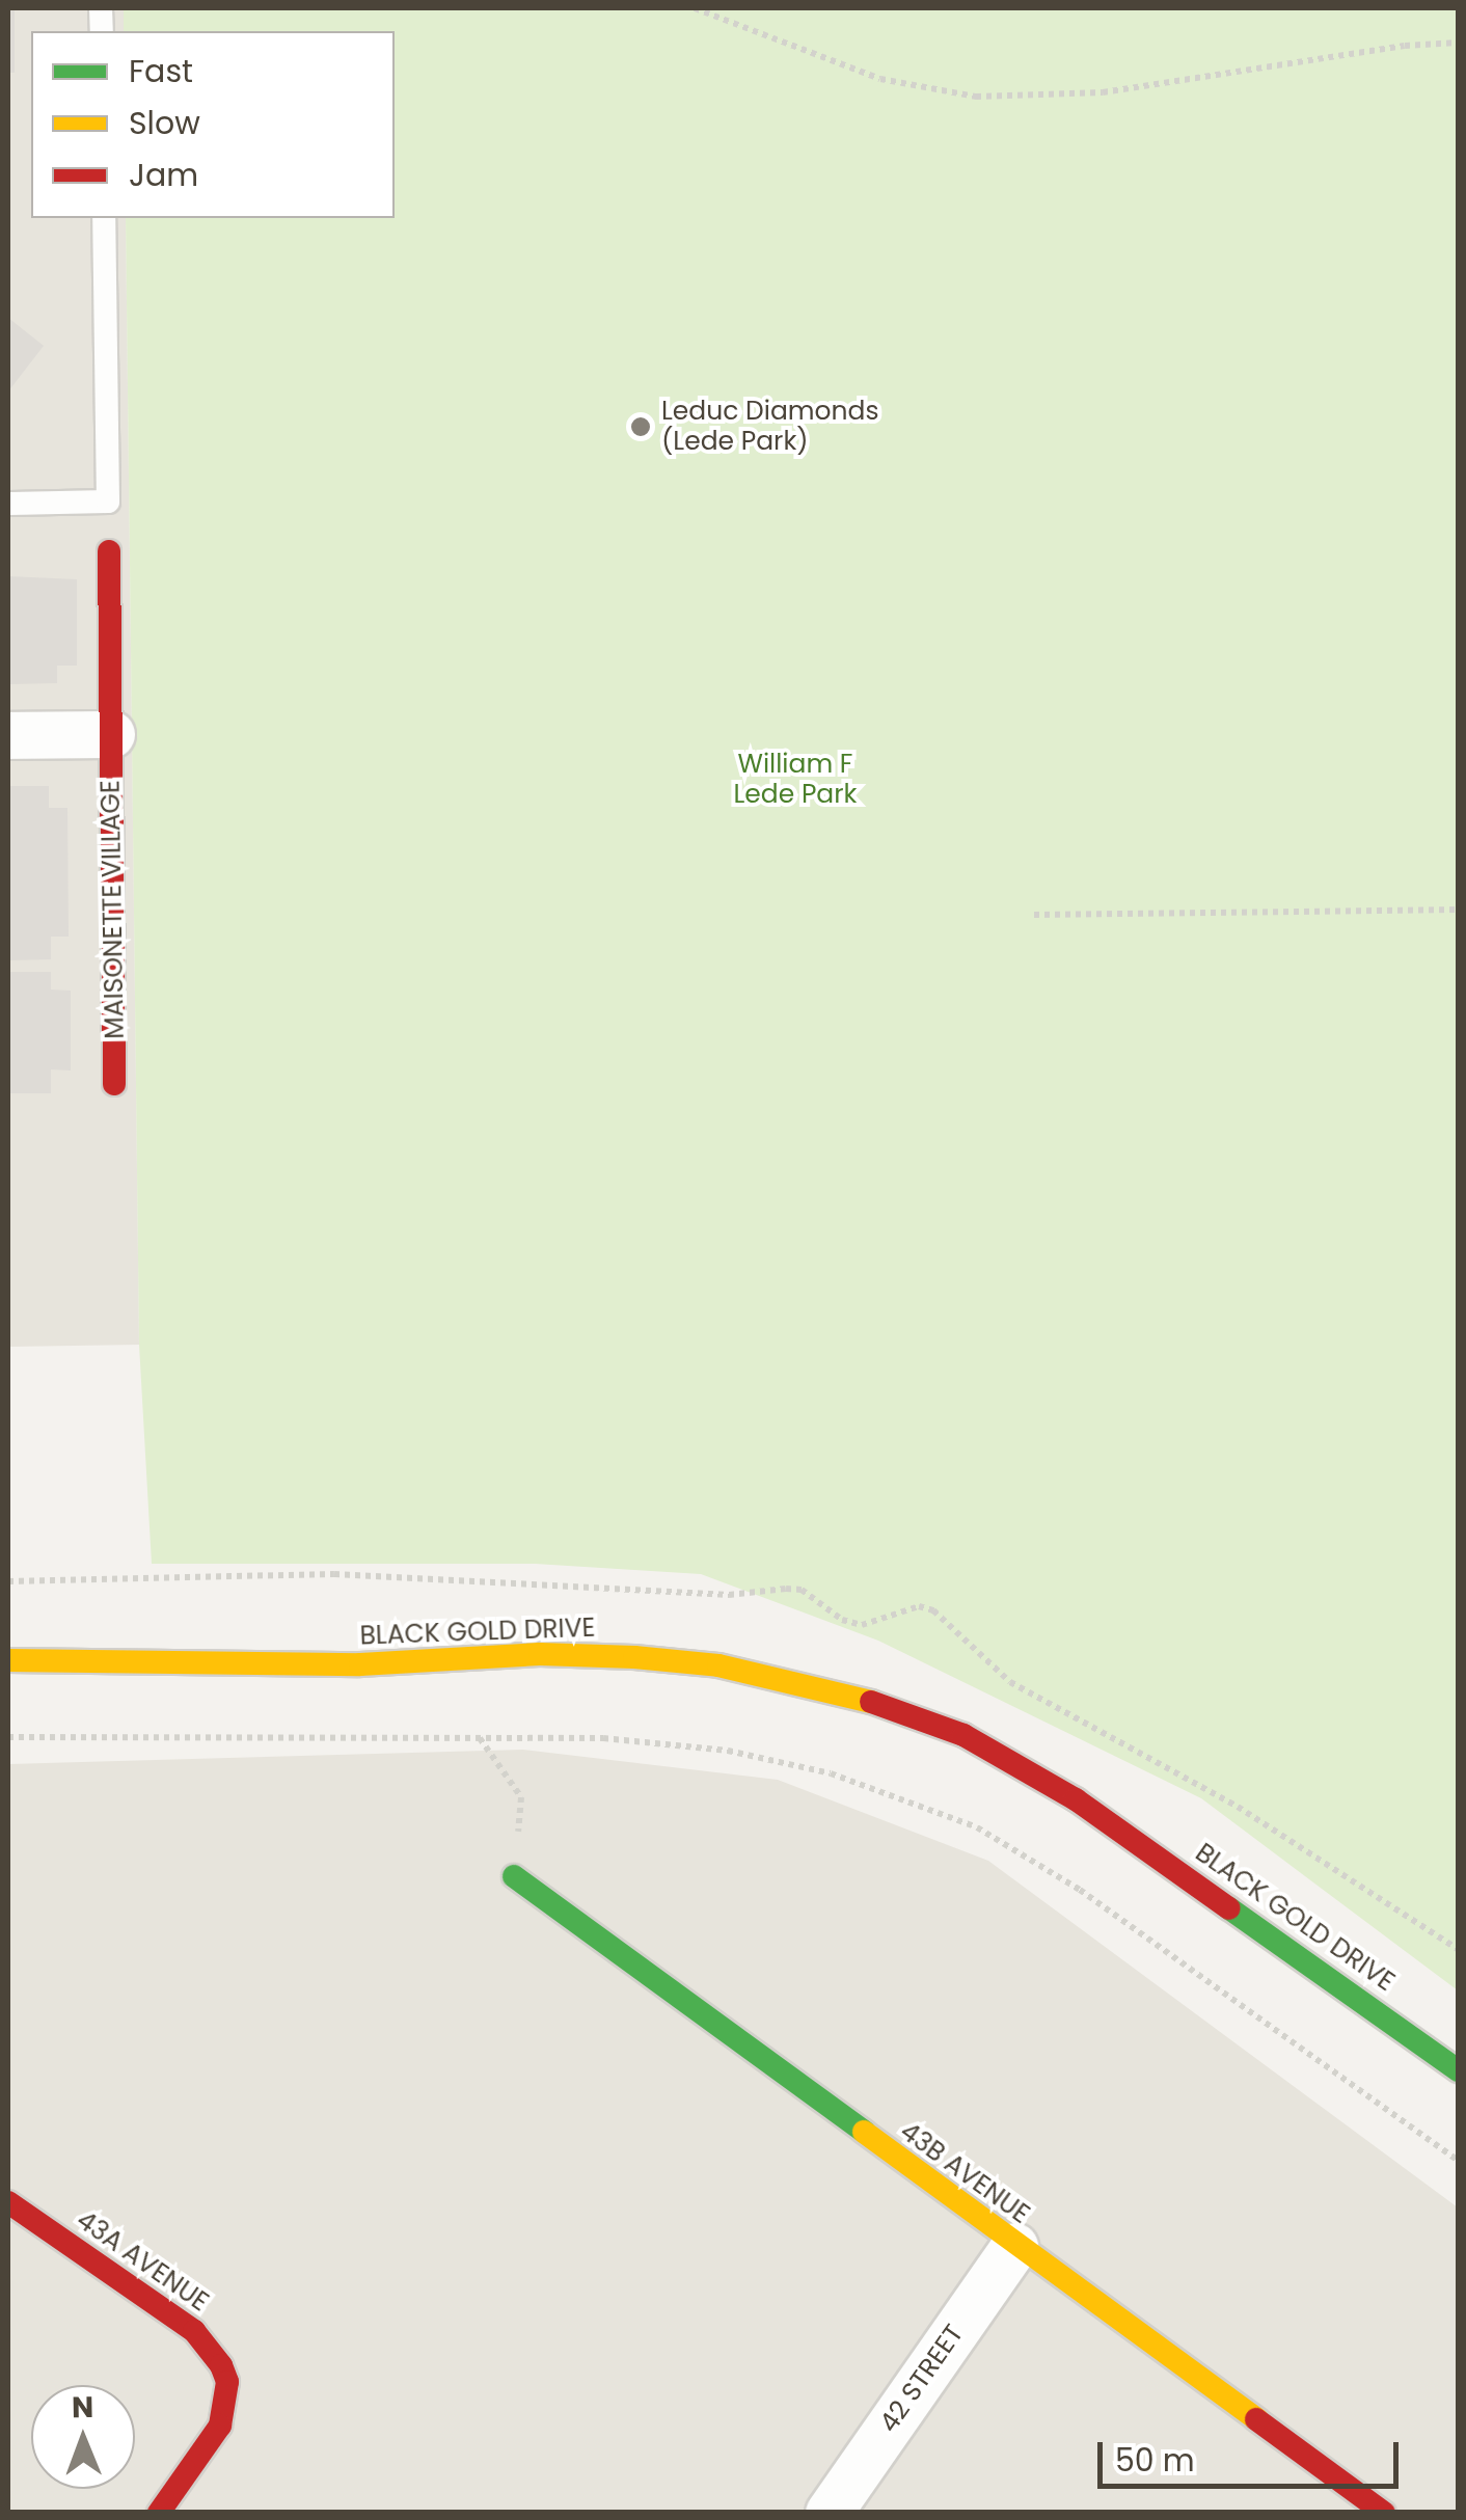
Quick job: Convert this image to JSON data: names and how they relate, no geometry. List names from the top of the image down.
{
  "streets": {
    "street": [
      "MAISONETTE VILLAGE",
      "BLACK GOLD DRIVE",
      "43B AVENUE",
      "43A AVENUE",
      "42 STREET"
    ]
  },
  "crossings": [
    ["43B AVENUE", "42 STREET"]
  ],
  "parks": ["William F Lede Park"],
  "places": ["Leduc Diamonds (Lede Park)"],
  "legend": ["Fast", "Slow", "Jam"],
  "scale_bar": "50 m",
  "north": "top"
}
